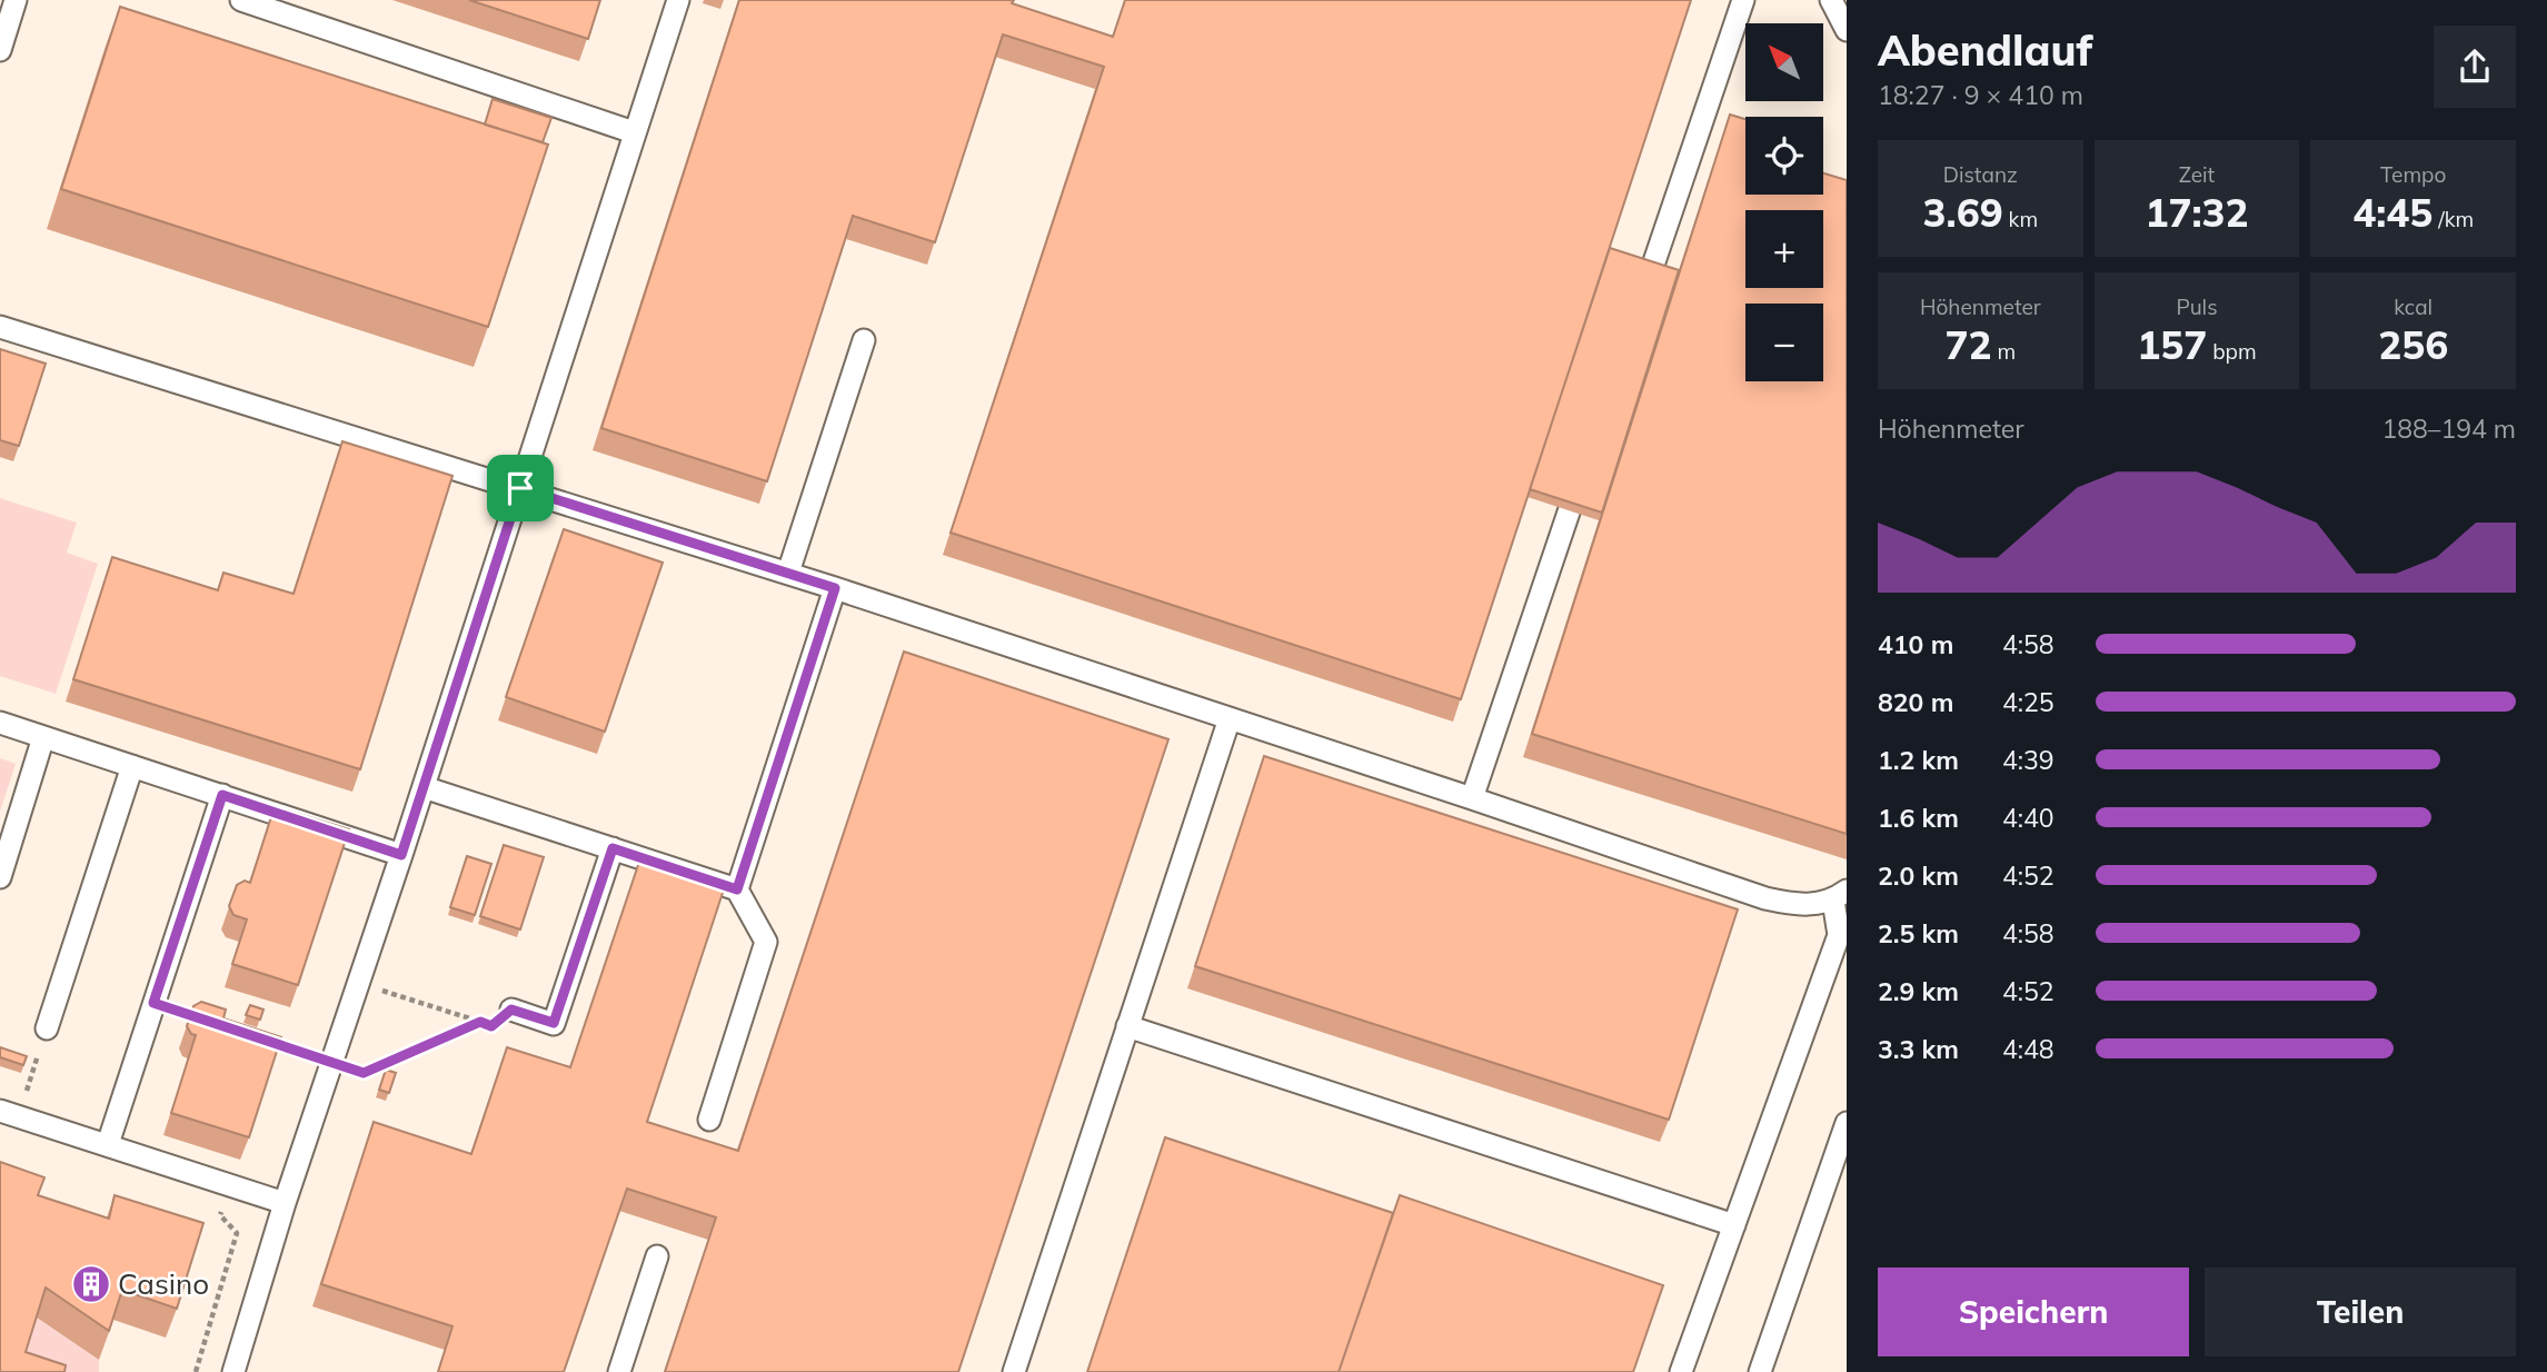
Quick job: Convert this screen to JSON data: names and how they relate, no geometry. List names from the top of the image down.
{
  "places": {
    "building": ["Casino"]
  },
  "north": "top left",
  "page": {
    "heading": ["Abendlauf", "18:27 · 9 × 410 m"],
    "map_buttons": ["+", "−"],
    "stats": [
      ["Distanz", "3.69 km"],
      ["Zeit", "17:32"],
      ["Tempo", "4:45 /km"],
      ["Höhenmeter", "72 m"],
      ["Puls", "157 bpm"],
      ["kcal", "256"]
    ],
    "chart": ["Höhenmeter", "188–194 m"],
    "list": [
      {
        "name": "410 m",
        "note": "4:58"
      },
      {
        "name": "820 m",
        "note": "4:25"
      },
      {
        "name": "1.2 km",
        "note": "4:39"
      },
      {
        "name": "1.6 km",
        "note": "4:40"
      },
      {
        "name": "2.0 km",
        "note": "4:52"
      },
      {
        "name": "2.5 km",
        "note": "4:58"
      },
      {
        "name": "2.9 km",
        "note": "4:52"
      },
      {
        "name": "3.3 km",
        "note": "4:48"
      }
    ],
    "buttons": ["Speichern", "Teilen"]
  }
}
